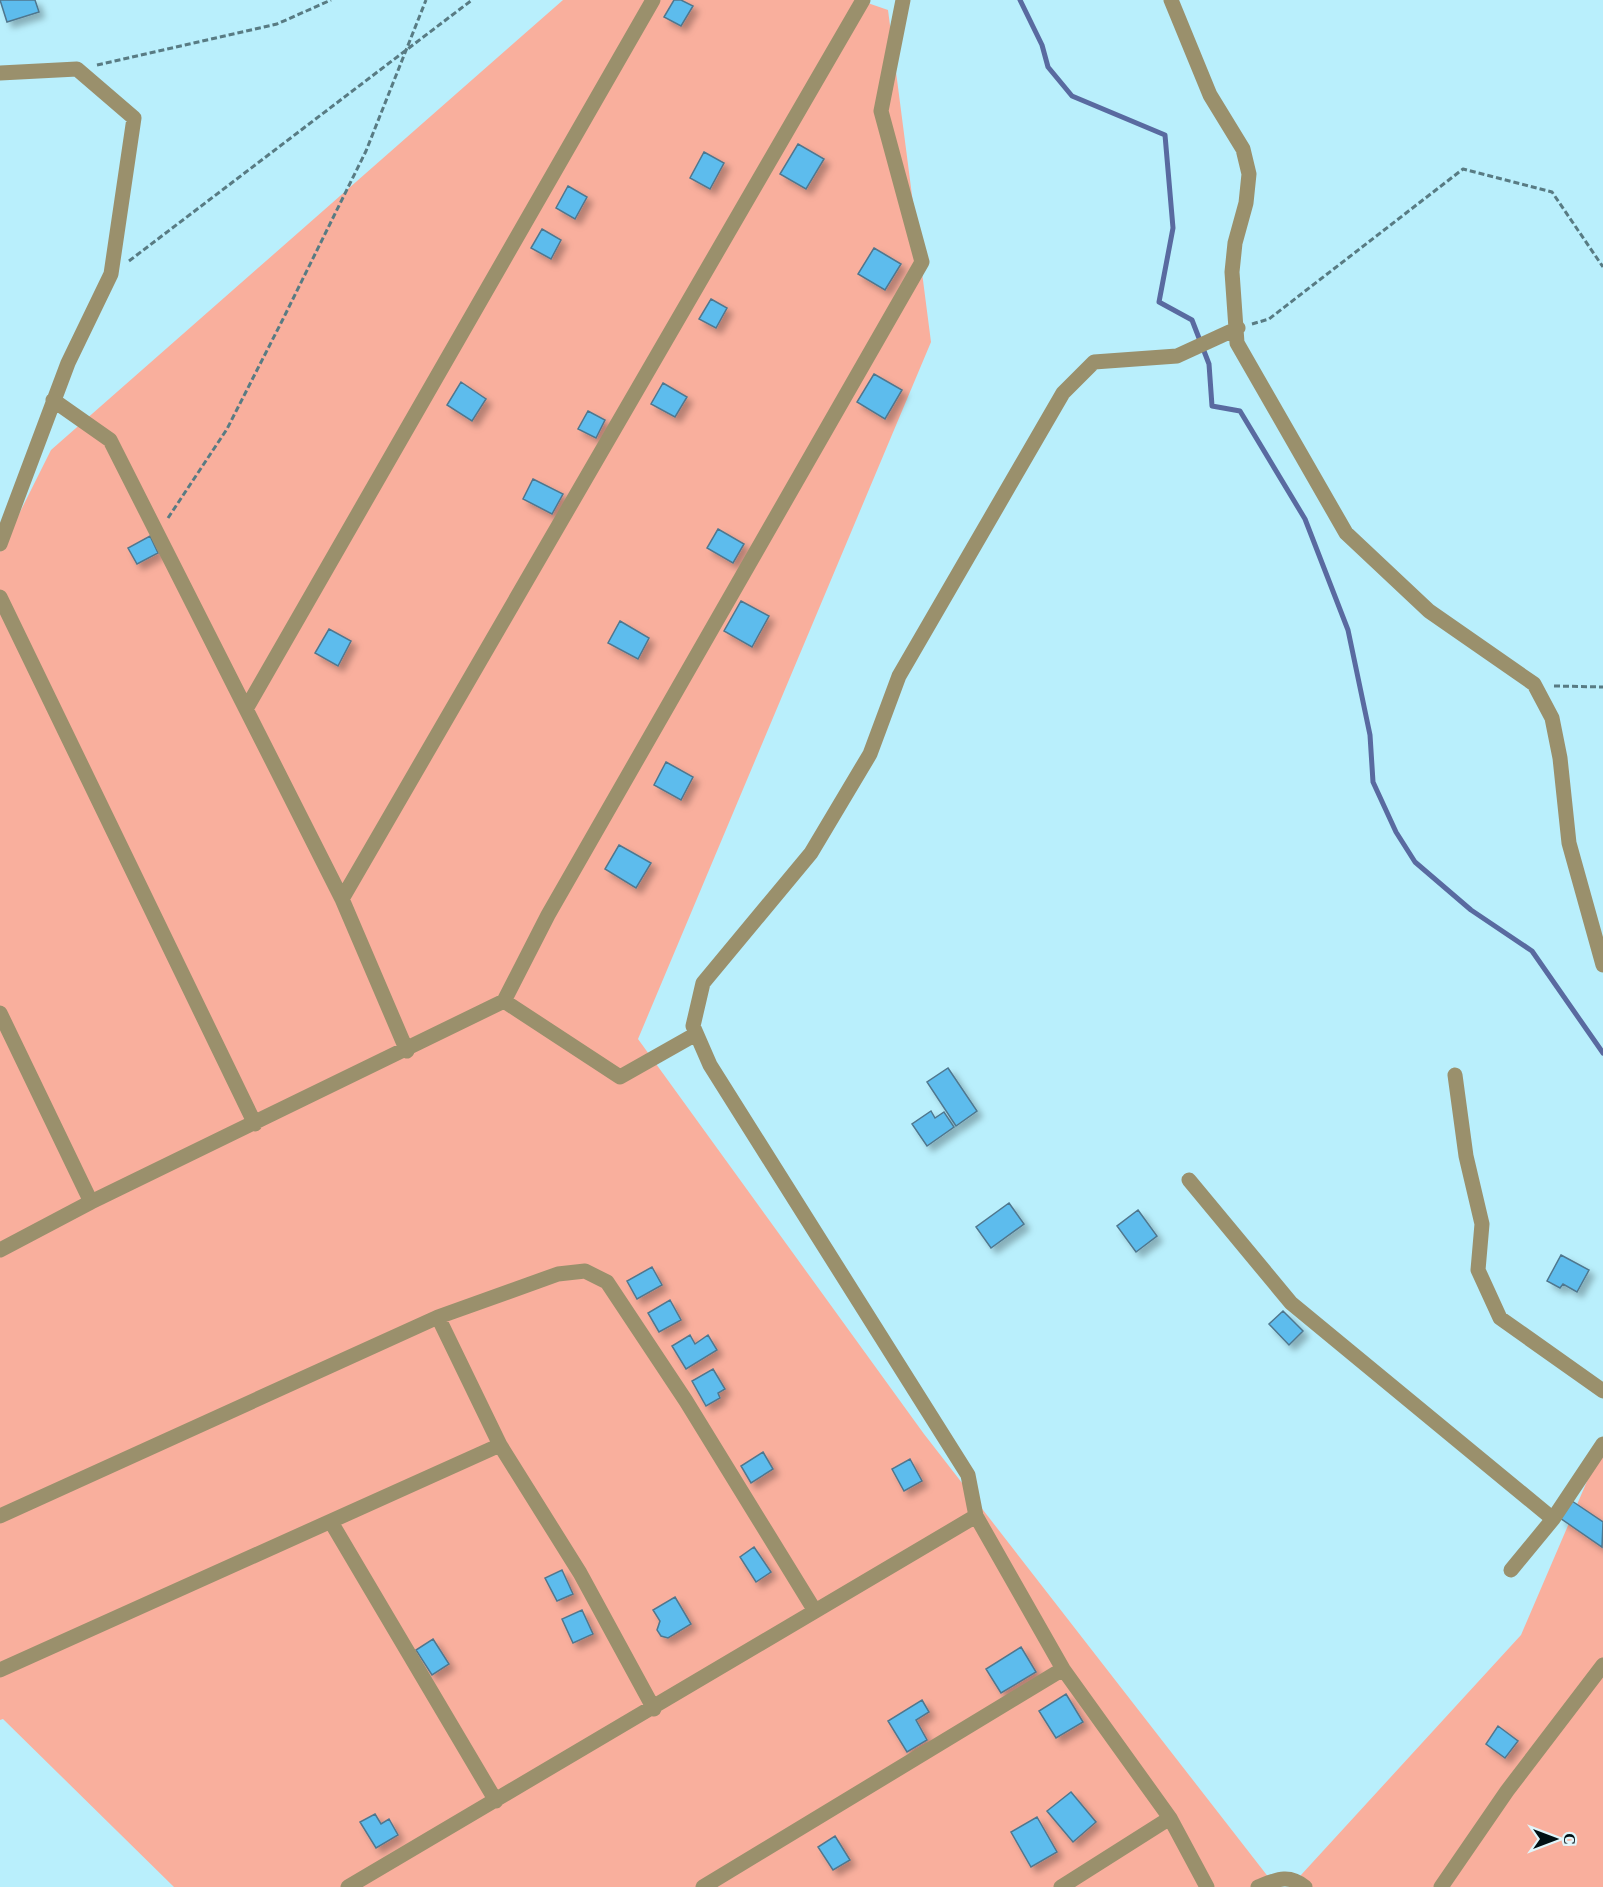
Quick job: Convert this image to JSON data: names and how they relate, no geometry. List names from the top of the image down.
{
  "north": "right"
}
